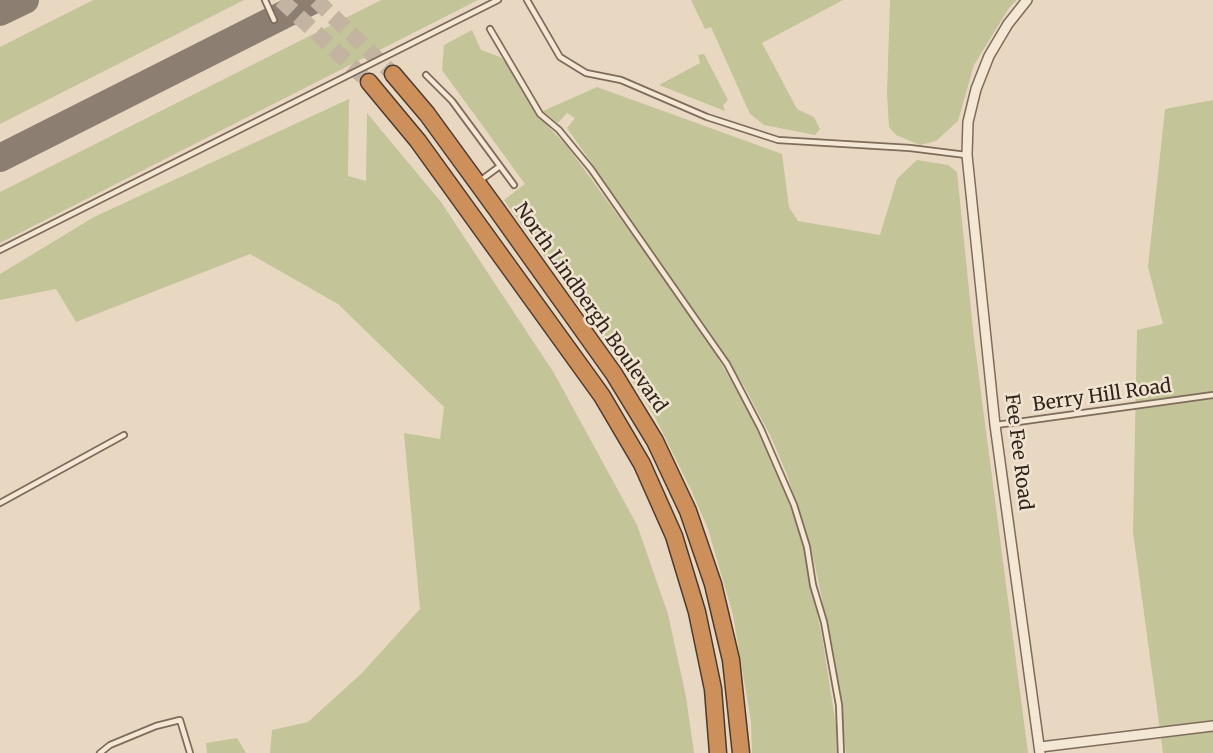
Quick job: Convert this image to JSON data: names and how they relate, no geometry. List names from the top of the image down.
{
  "streets": {
    "highway": ["North Lindbergh Boulevard"],
    "street": ["Fee Fee Road"],
    "lane": ["Berry Hill Road"]
  },
  "crossings": [
    ["Berry Hill Road", "Fee Fee Road"]
  ]
}
